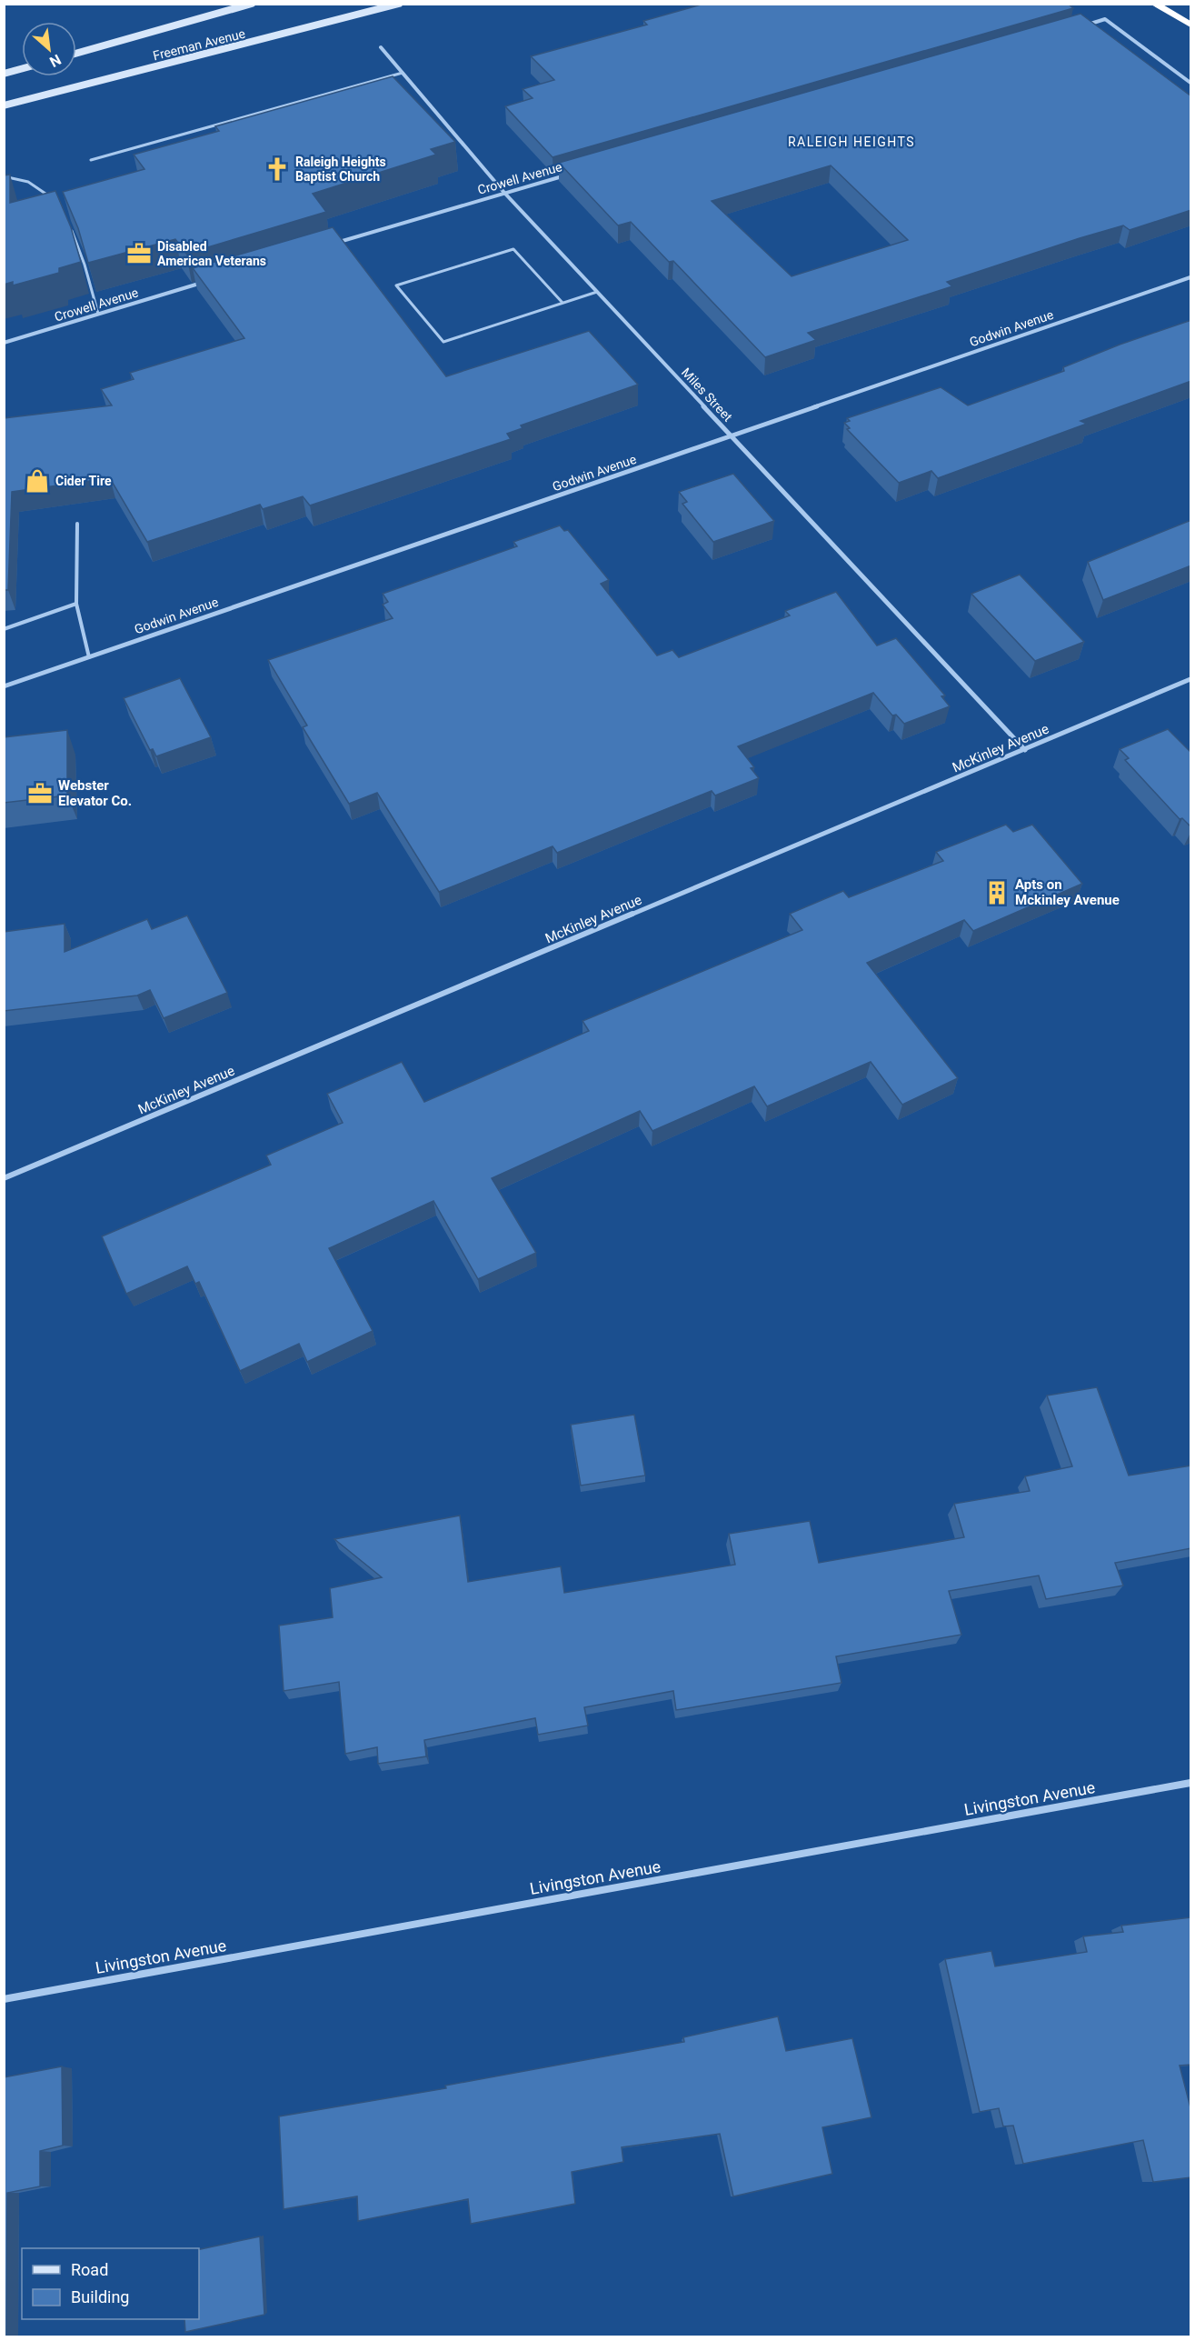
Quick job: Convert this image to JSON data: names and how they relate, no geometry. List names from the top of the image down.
{
  "streets": {
    "main road": ["Freeman Avenue"],
    "street": [
      "Crowell Avenue",
      "Godwin Avenue",
      "Miles Street",
      "McKinley Avenue",
      "Livingston Avenue"
    ]
  },
  "crossings": [
    ["Crowell Avenue", "Miles Street"],
    ["Godwin Avenue", "Miles Street"],
    ["Miles Street", "McKinley Avenue"]
  ],
  "districts": ["RALEIGH HEIGHTS"],
  "places": {
    "church": ["Raleigh Heights Baptist Church"],
    "office": ["Disabled American Veterans", "Webster Elevator Co."],
    "shop": ["Cider Tire"],
    "building": ["Apts on Mckinley Avenue"]
  },
  "legend": ["Road", "Building"],
  "north": "bottom right"
}
